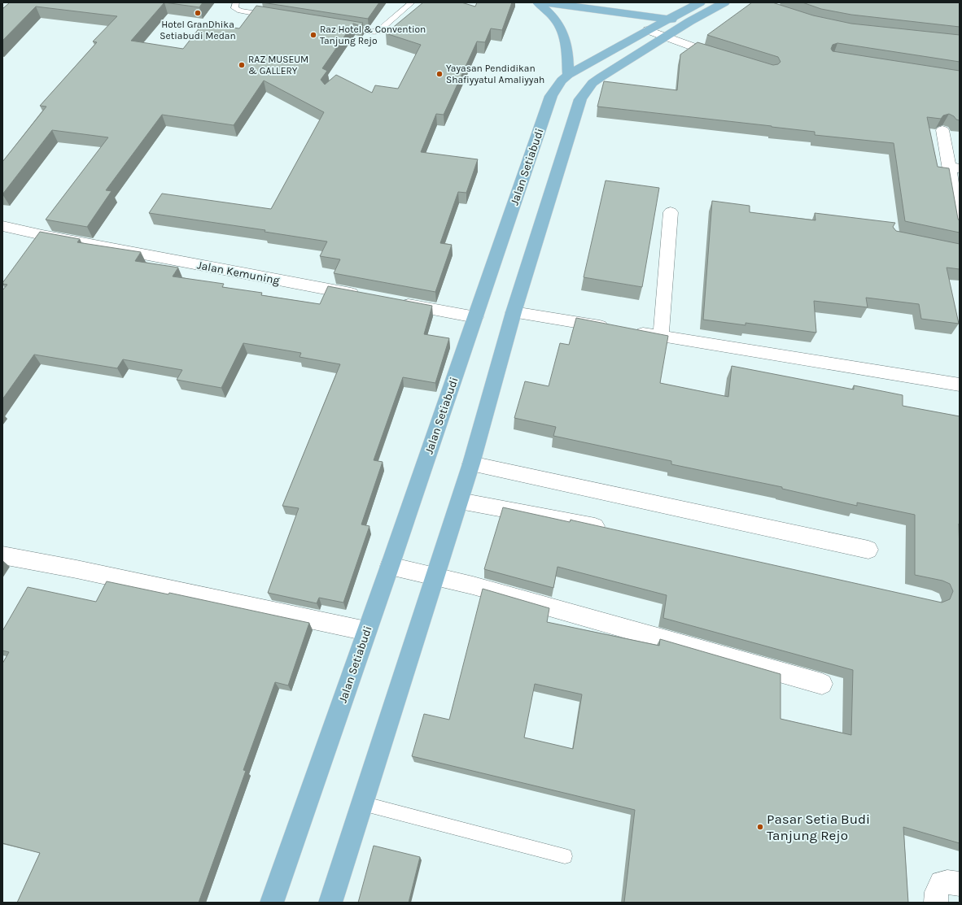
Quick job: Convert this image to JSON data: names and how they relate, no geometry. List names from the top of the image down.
{
  "streets": {
    "main road": ["Jalan Setiabudi"],
    "street": ["Jalan Kemuning"]
  },
  "places": [
    "Hotel GranDhika Setiabudi Medan",
    "Raz Hotel & Convention Tanjung Rejo",
    "RAZ MUSEUM & GALLERY",
    "Yayasan Pendidikan Shafiyyatul Amaliyyah",
    "Pasar Setia Budi Tanjung Rejo"
  ]
}
